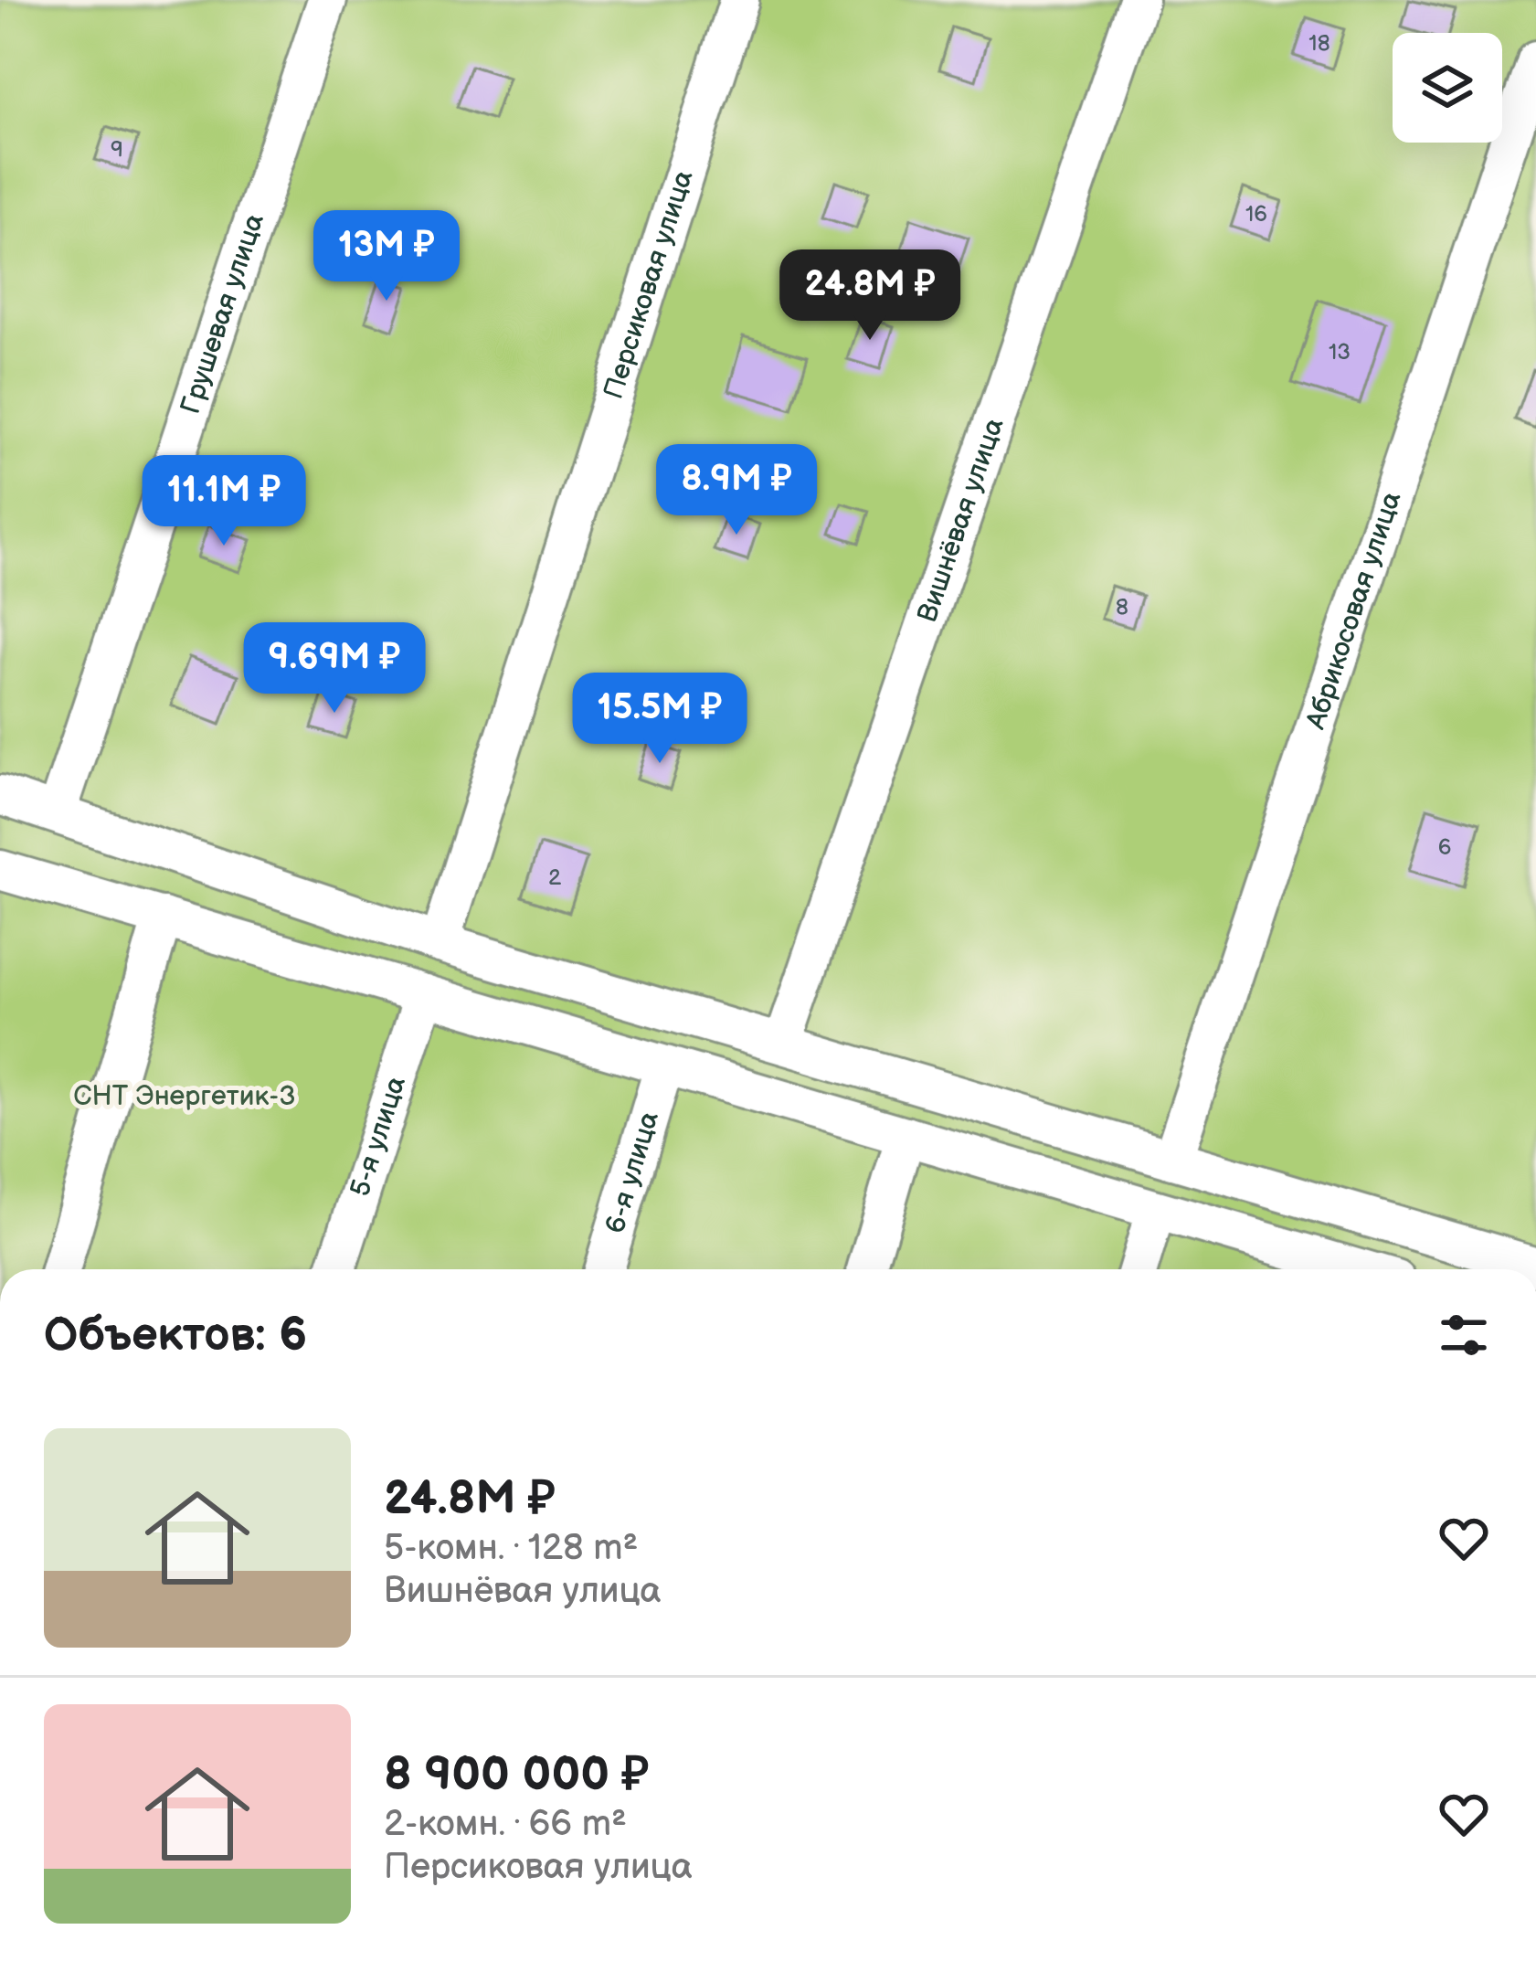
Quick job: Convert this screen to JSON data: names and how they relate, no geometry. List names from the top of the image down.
{
  "streets": {
    "street": [
      "Персиковая улица",
      "Грушевая улица",
      "Вишнёвая улица",
      "Абрикосовая улица",
      "5-я улица",
      "6-я улица"
    ]
  },
  "parks": ["СНТ Энергетик-3"],
  "house_numbers": [
    "18",
    "9",
    "16",
    "13",
    "8",
    "6",
    "2"
  ],
  "page": {
    "price": [
      "13M ₽",
      "24.8M ₽",
      "8.9M ₽",
      "11.1M ₽",
      "9.69M ₽",
      "15.5M ₽"
    ],
    "heading": "Объектов: 6",
    "list": [
      {
        "name": "24.8M ₽",
        "note": "5-комн. · 128 m² · Вишнёвая улица"
      },
      {
        "name": "8 900 000 ₽",
        "note": "2-комн. · 66 m² · Персиковая улица"
      }
    ]
  }
}
